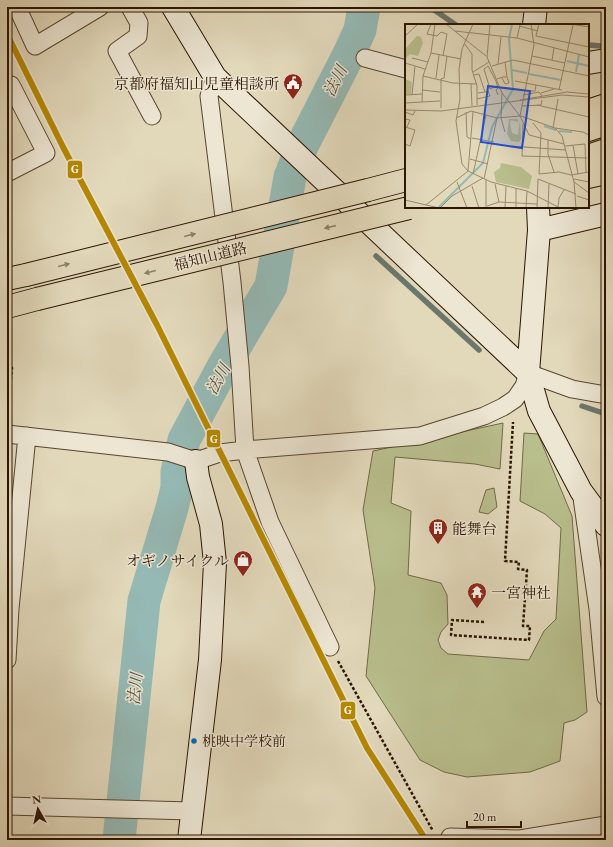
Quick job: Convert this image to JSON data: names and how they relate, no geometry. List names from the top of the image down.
{
  "streets": {
    "highway": ["福知山道路"]
  },
  "water": ["法川"],
  "places": {
    "public building": ["京都府福知山児童相談所"],
    "building": ["能舞台"],
    "shop": ["オギノサイクル"],
    "temple": ["一宮神社"],
    "other": ["桃映中学校前"]
  },
  "lines": ["transit line G"],
  "scale_bar": "20 m",
  "north": "top"
}
